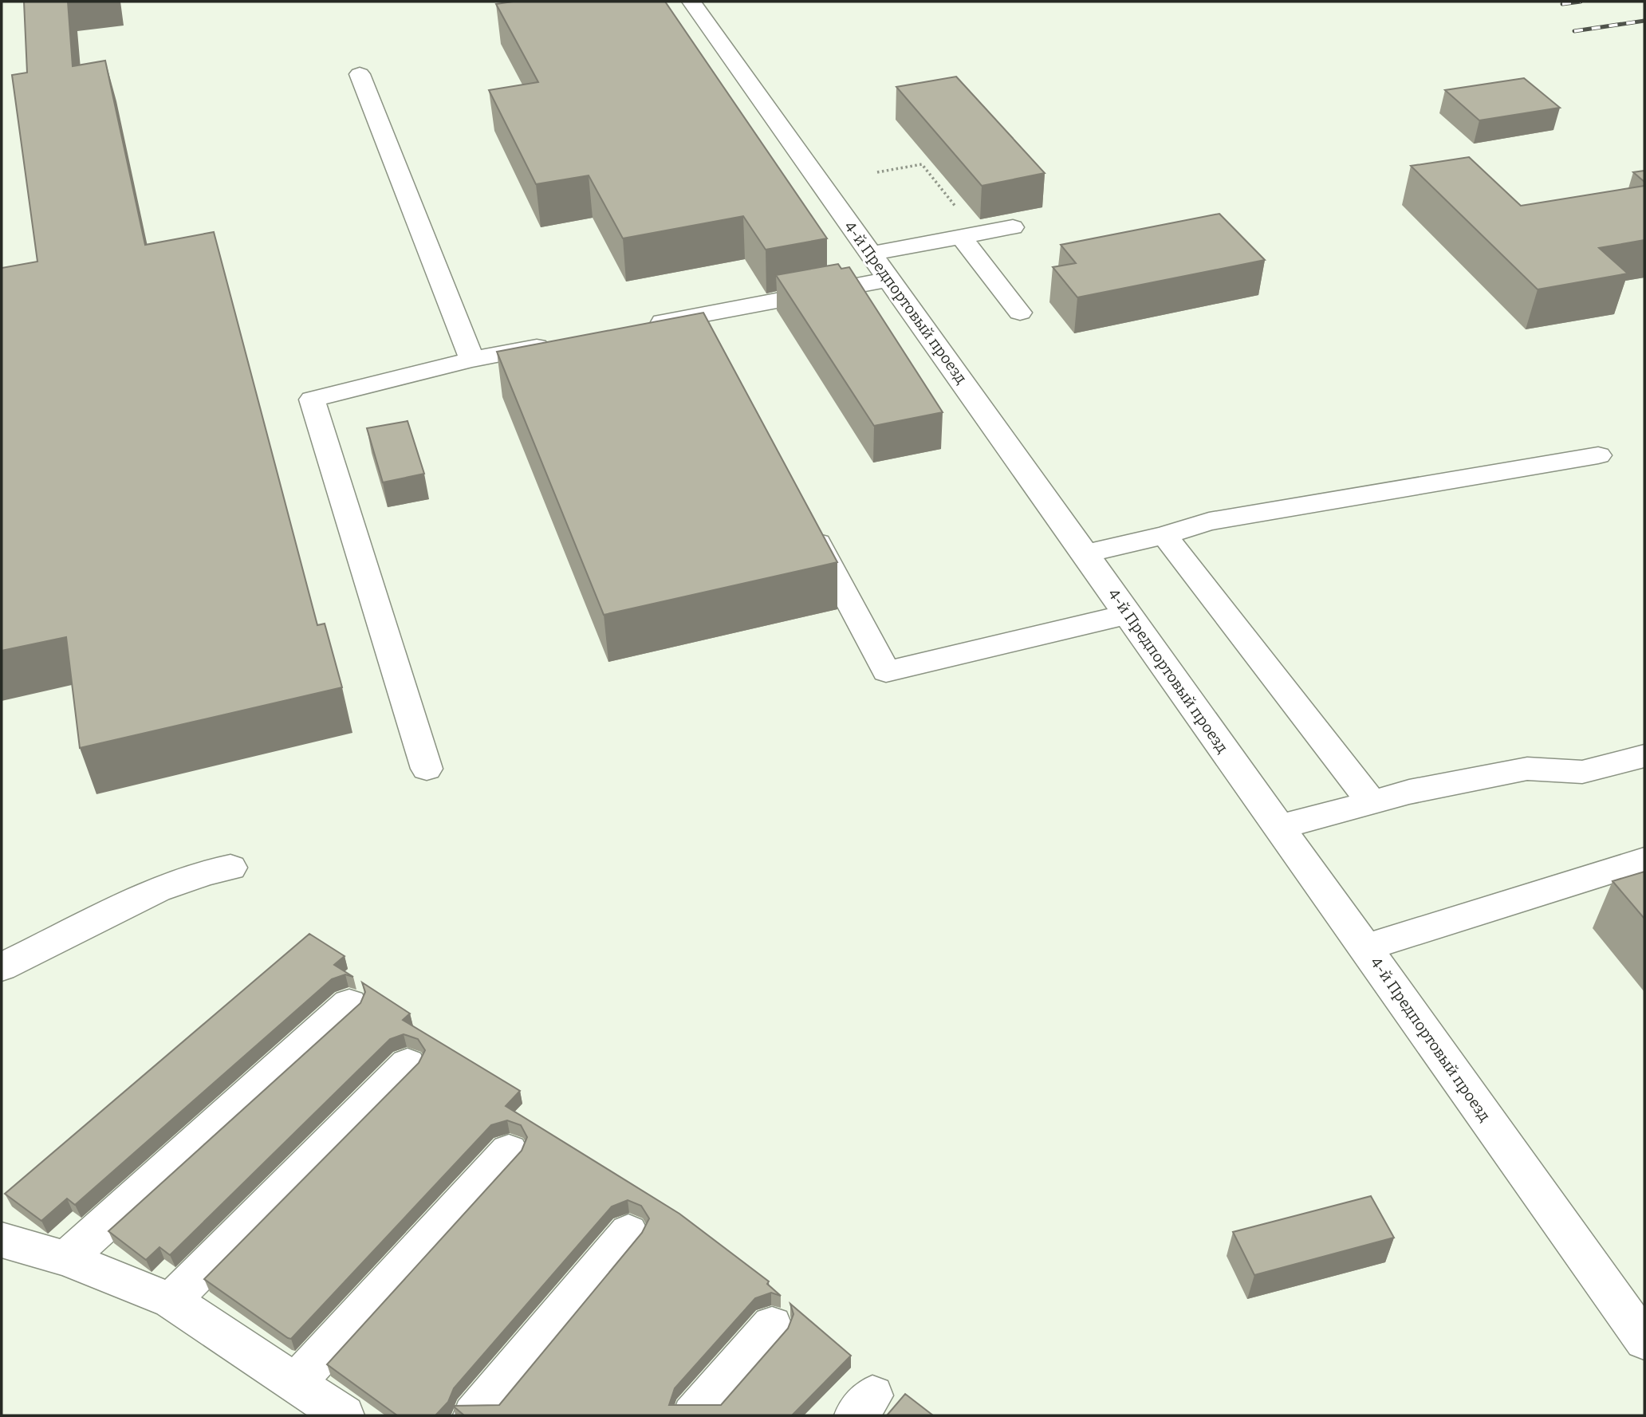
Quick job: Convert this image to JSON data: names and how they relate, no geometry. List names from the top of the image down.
{
  "streets": {
    "street": ["4-й Предпортовый проезд"]
  }
}
